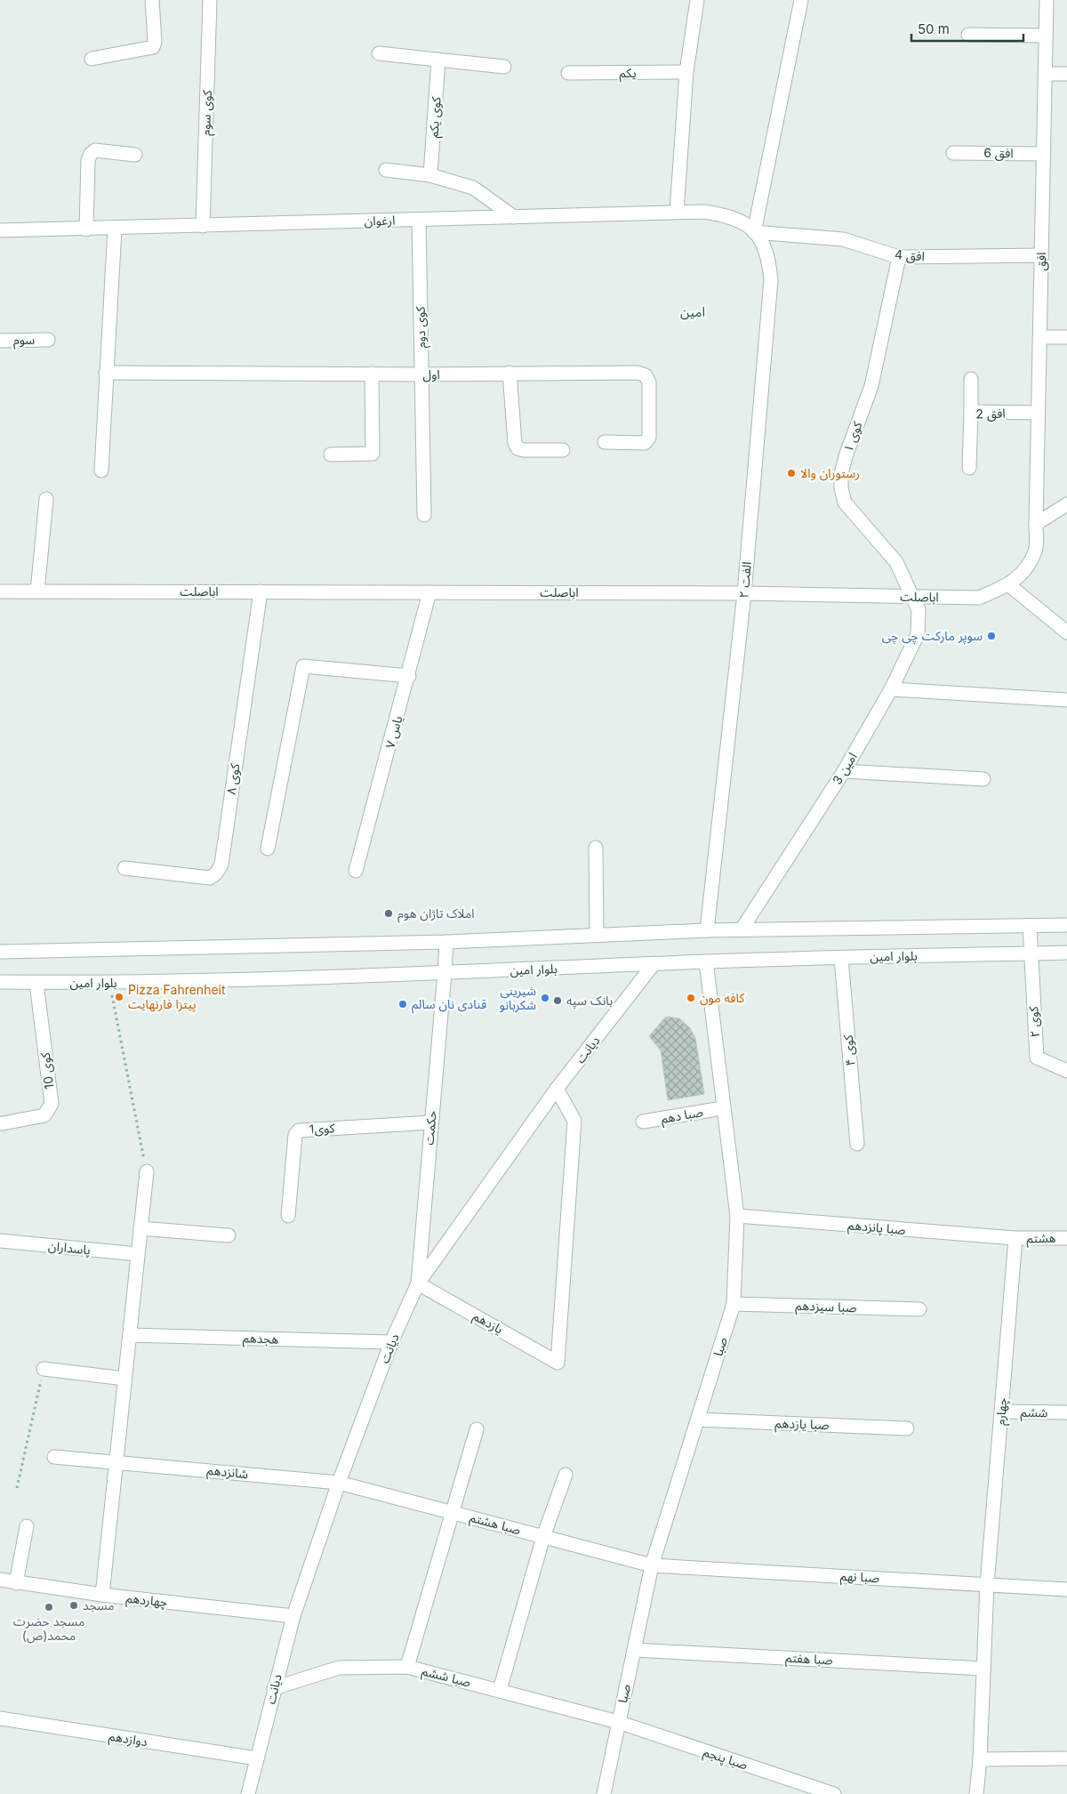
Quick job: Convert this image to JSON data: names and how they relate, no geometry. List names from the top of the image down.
{
  "streets": {
    "street": [
      "یکم",
      "کوی سوم",
      "کوی یکم",
      "افق 6",
      "ارغوان",
      "افق 4",
      "افق",
      "کوی دوم",
      "سوم",
      "اول",
      "افق 2",
      "کوی ۱",
      "الفت ۲",
      "اباصلت",
      "یاس ۷",
      "امین 3",
      "کوی ۸",
      "بلوار امین",
      "کوی ۲",
      "دیانت",
      "کوی ۴",
      "کوی 10",
      "صبا دهم",
      "حکمت",
      "کوی1",
      "صبا پانزدهم",
      "هشتم",
      "پاسداران",
      "صبا سیزدهم",
      "یازدهم",
      "هجدهم",
      "صبا",
      "چهارم",
      "ششم",
      "صبا یازدهم",
      "شانزدهم",
      "صبا هشتم",
      "صبا نهم",
      "چهاردهم",
      "صبا هفتم",
      "صبا ششم",
      "دوازدهم",
      "صبا پنجم"
    ]
  },
  "crossings": [
    ["کوی سوم", "ارغوان"],
    ["افق 6", "افق"],
    ["ارغوان", "افق 4"],
    ["ارغوان", "کوی دوم"],
    ["ارغوان", "الفت ۲"],
    ["افق 4", "افق"],
    ["افق 4", "کوی ۱"],
    ["افق 4", "الفت ۲"],
    ["افق", "افق 2"],
    ["افق", "اباصلت"],
    ["کوی دوم", "اول"],
    ["کوی ۱", "اباصلت"],
    ["کوی ۱", "امین 3"],
    ["الفت ۲", "اباصلت"],
    ["اباصلت", "یاس ۷"],
    ["اباصلت", "امین 3"],
    ["اباصلت", "کوی ۸"],
    ["بلوار امین", "کوی ۲"],
    ["بلوار امین", "دیانت"],
    ["بلوار امین", "کوی ۴"],
    ["بلوار امین", "کوی 10"],
    ["بلوار امین", "حکمت"],
    ["بلوار امین", "صبا"],
    ["دیانت", "حکمت"],
    ["دیانت", "یازدهم"],
    ["دیانت", "هجدهم"],
    ["دیانت", "شانزدهم"],
    ["دیانت", "صبا هشتم"],
    ["دیانت", "چهاردهم"],
    ["دیانت", "صبا ششم"],
    ["دیانت", "دوازدهم"],
    ["صبا دهم", "صبا"],
    ["حکمت", "کوی1"],
    ["حکمت", "یازدهم"],
    ["صبا پانزدهم", "هشتم"],
    ["صبا پانزدهم", "صبا"],
    ["صبا پانزدهم", "چهارم"],
    ["هشتم", "چهارم"],
    ["صبا سیزدهم", "صبا"],
    ["صبا", "صبا یازدهم"],
    ["صبا", "صبا هشتم"],
    ["صبا", "صبا نهم"],
    ["صبا", "صبا هفتم"],
    ["صبا", "صبا ششم"],
    ["صبا", "صبا پنجم"],
    ["چهارم", "ششم"],
    ["چهارم", "صبا نهم"],
    ["چهارم", "صبا هفتم"],
    ["شانزدهم", "صبا هشتم"],
    ["صبا هشتم", "صبا نهم"],
    ["صبا ششم", "صبا پنجم"]
  ],
  "districts": ["امین"],
  "places": [
    "رستوران والا",
    "سوپر مارکت چی چی",
    "املاک تاژان هوم",
    "Pizza Fahrenheit پیتزا فارنهایت",
    "شیرینی شکربانو",
    "کافه مون",
    "بانک سپه",
    "قنادی نان سالم",
    "مسجد",
    "مسجد حضرت محمد(ص)"
  ],
  "scale_bar": "50 m"
}
